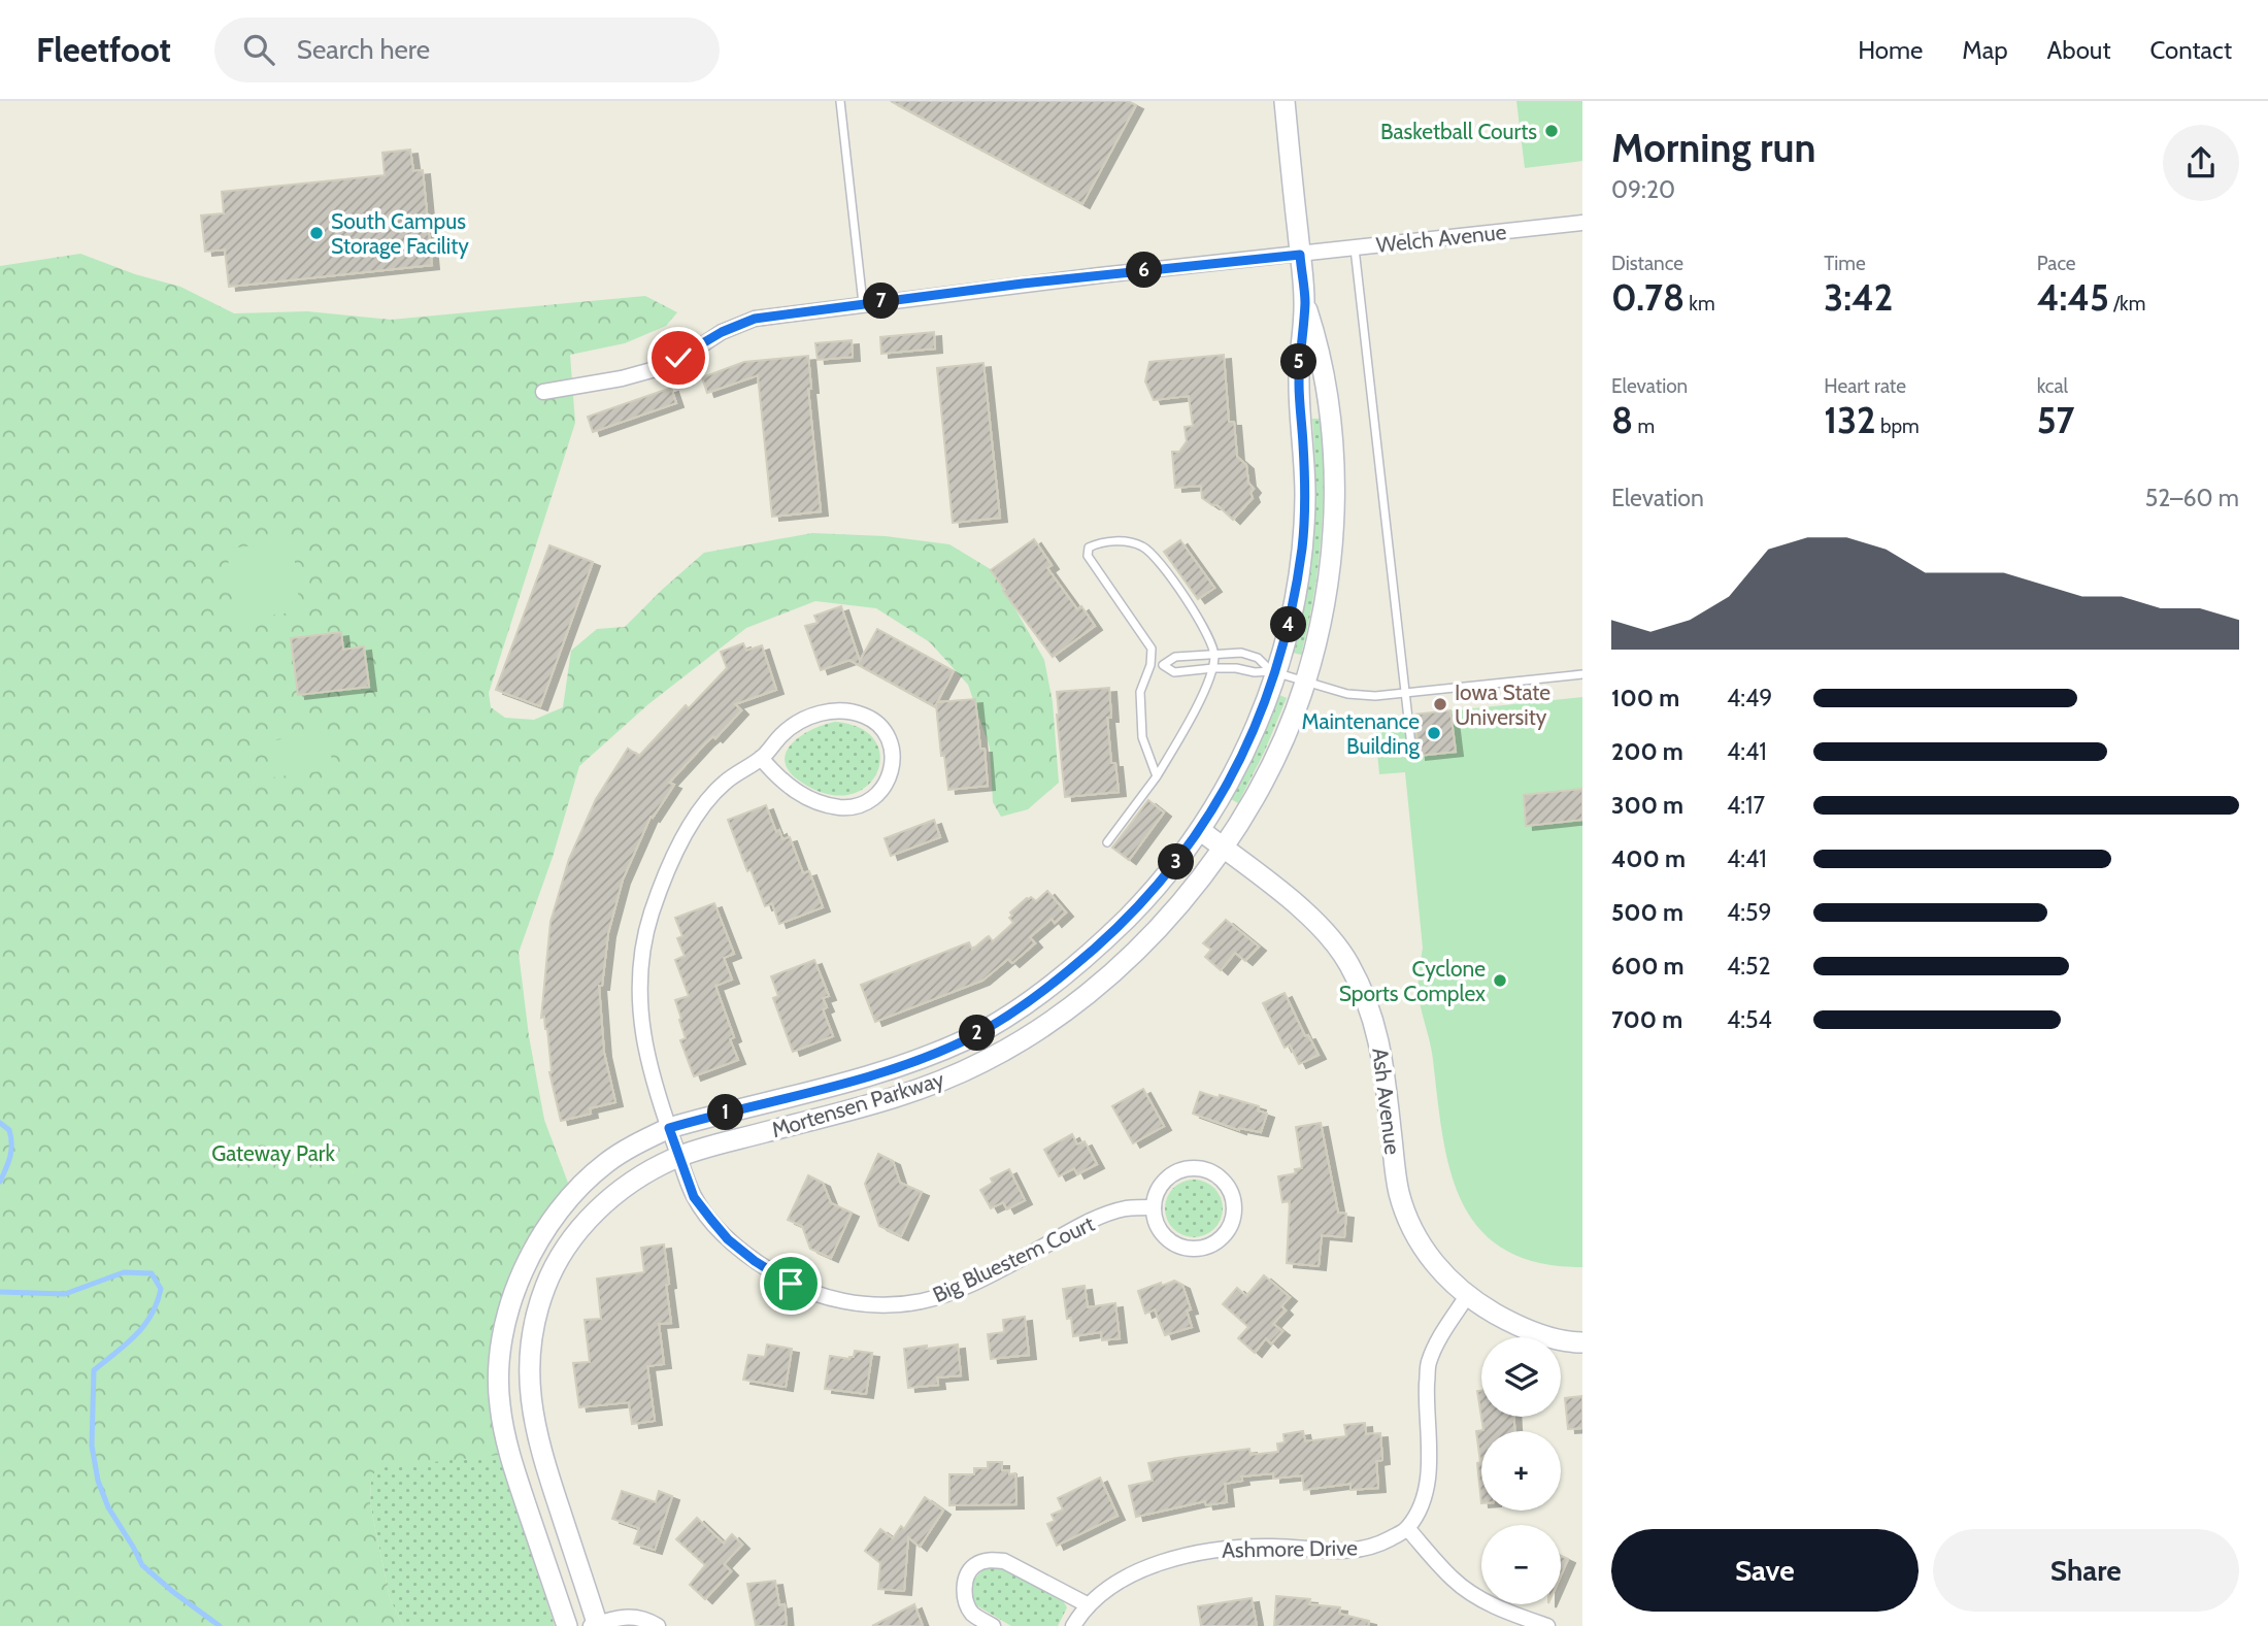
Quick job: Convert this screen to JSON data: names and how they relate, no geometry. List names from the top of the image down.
{
  "streets": {
    "street": [
      "Welch Avenue",
      "Ash Avenue",
      "Mortensen Parkway",
      "Big Bluestem Court",
      "Ashmore Drive"
    ]
  },
  "crossings": [
    ["Ash Avenue", "Mortensen Parkway"],
    ["Mortensen Parkway", "Big Bluestem Court"]
  ],
  "parks": ["Gateway Park"],
  "places": [
    "Basketball Courts",
    "South Campus Storage Facility",
    "Iowa State University",
    "Maintenance Building",
    "Cyclone Sports Complex"
  ],
  "page": {
    "header": "Fleetfoot",
    "search": "Search here",
    "nav": [
      "Home",
      "Map",
      "About",
      "Contact"
    ],
    "heading": ["Morning run", "09:20"],
    "stats": [
      ["Distance", "0.78 km"],
      ["Time", "3:42"],
      ["Pace", "4:45 /km"],
      ["Elevation", "8 m"],
      ["Heart rate", "132 bpm"],
      ["kcal", "57"]
    ],
    "pins": [
      "6",
      "7",
      "5",
      "4",
      "3",
      "2",
      "1"
    ],
    "chart": ["Elevation", "52–60 m"],
    "list": [
      {
        "name": "100 m",
        "note": "4:49"
      },
      {
        "name": "200 m",
        "note": "4:41"
      },
      {
        "name": "300 m",
        "note": "4:17"
      },
      {
        "name": "400 m",
        "note": "4:41"
      },
      {
        "name": "500 m",
        "note": "4:59"
      },
      {
        "name": "600 m",
        "note": "4:52"
      },
      {
        "name": "700 m",
        "note": "4:54"
      }
    ],
    "map_buttons": ["+", "−"],
    "buttons": ["Save", "Share"]
  }
}
